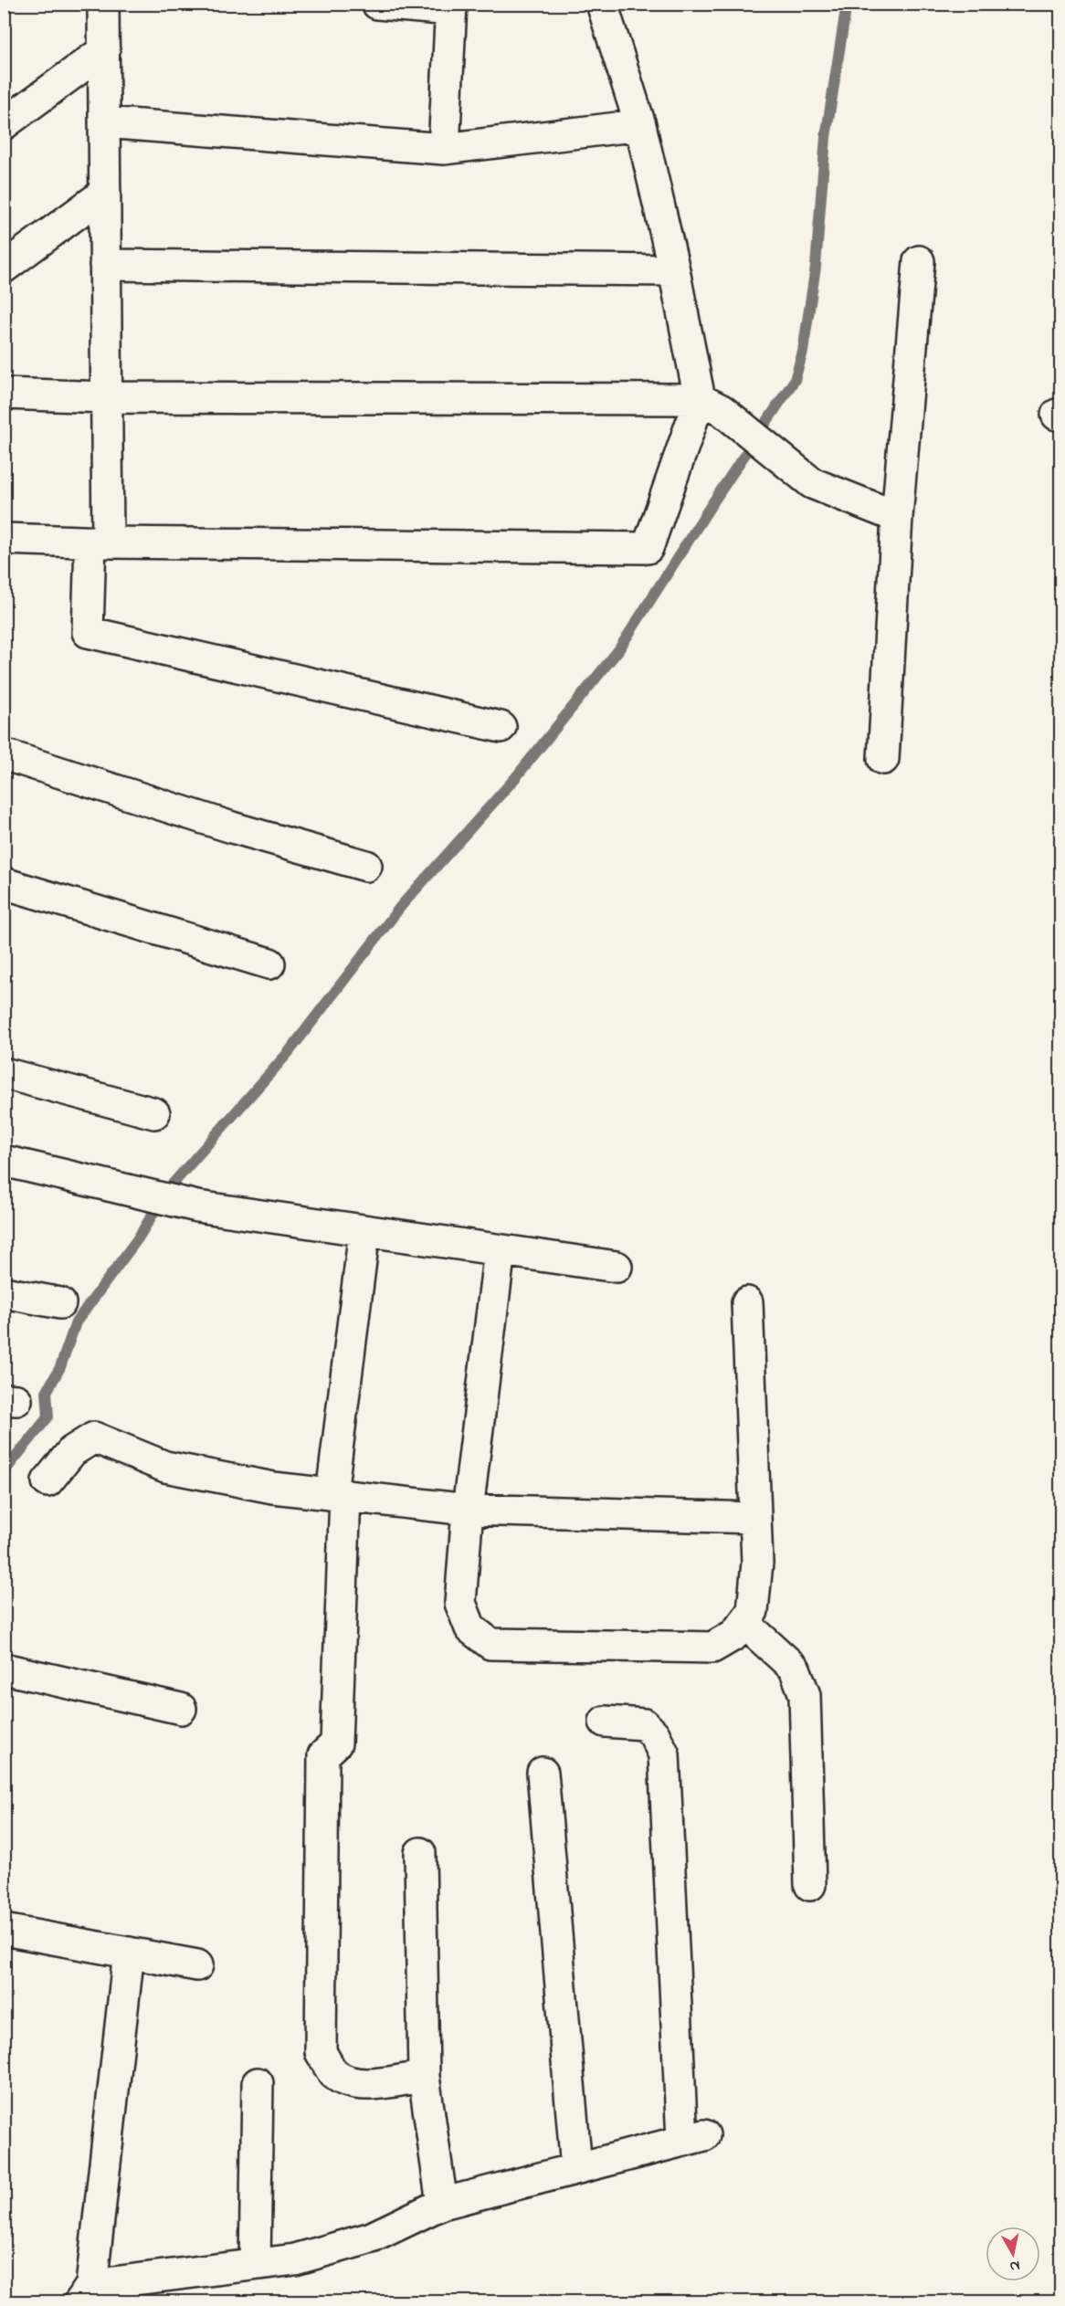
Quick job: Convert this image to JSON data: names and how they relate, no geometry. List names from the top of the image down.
{
  "north": "bottom"
}
